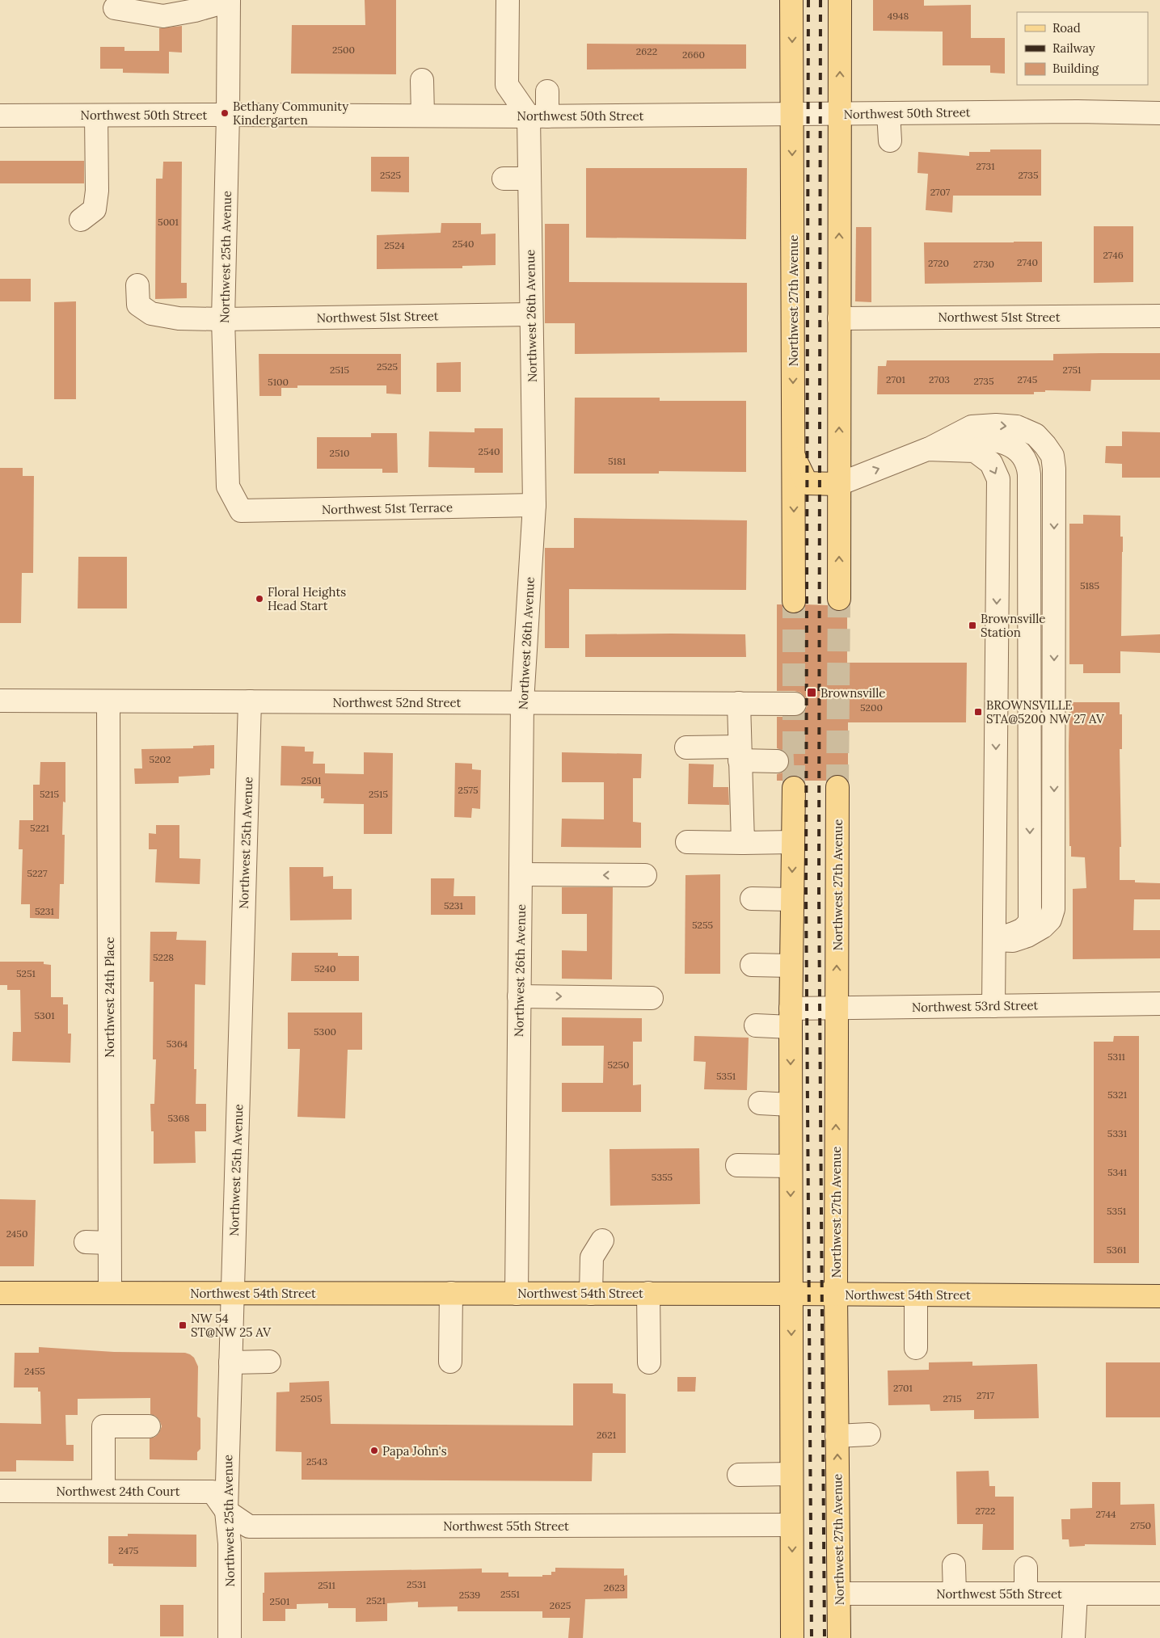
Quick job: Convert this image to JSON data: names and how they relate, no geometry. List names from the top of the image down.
{
  "streets": {
    "main road": ["Northwest 27th Avenue", "Northwest 54th Street"],
    "street": [
      "Northwest 50th Street",
      "Northwest 25th Avenue",
      "Northwest 26th Avenue",
      "Northwest 51st Street",
      "Northwest 51st Terrace",
      "Northwest 52nd Street",
      "Northwest 24th Place",
      "Northwest 53rd Street",
      "Northwest 24th Court",
      "Northwest 55th Street"
    ]
  },
  "crossings": [
    ["Northwest 50th Street", "Northwest 25th Avenue"],
    ["Northwest 50th Street", "Northwest 27th Avenue"],
    ["Northwest 50th Street", "Northwest 26th Avenue"],
    ["Northwest 25th Avenue", "Northwest 51st Street"],
    ["Northwest 25th Avenue", "Northwest 51st Terrace"],
    ["Northwest 25th Avenue", "Northwest 52nd Street"],
    ["Northwest 25th Avenue", "Northwest 54th Street"],
    ["Northwest 25th Avenue", "Northwest 24th Court"],
    ["Northwest 25th Avenue", "Northwest 55th Street"],
    ["Northwest 27th Avenue", "Northwest 53rd Street"],
    ["Northwest 27th Avenue", "Northwest 54th Street"],
    ["Northwest 27th Avenue", "Northwest 55th Street"],
    ["Northwest 26th Avenue", "Northwest 51st Street"],
    ["Northwest 26th Avenue", "Northwest 51st Terrace"],
    ["Northwest 26th Avenue", "Northwest 52nd Street"],
    ["Northwest 26th Avenue", "Northwest 54th Street"],
    ["Northwest 52nd Street", "Northwest 24th Place"],
    ["Northwest 24th Place", "Northwest 54th Street"],
    ["Northwest 24th Court", "Northwest 55th Street"]
  ],
  "places": {
    "other": ["Bethany Community Kindergarten", "Floral Heights Head Start", "Papa John's"],
    "transit": [
      "Brownsville Station",
      "Brownsville",
      "BROWNSVILLE STA@5200 NW 27 AV",
      "NW 54 ST@NW 25 AV"
    ]
  },
  "house_numbers": [
    "4948",
    "2500",
    "2622",
    "2660",
    "2731",
    "2525",
    "2735",
    "2707",
    "5001",
    "2540",
    "2524",
    "2746",
    "2740",
    "2720",
    "2730",
    "2525",
    "2515",
    "2751",
    "2701",
    "2703",
    "2745",
    "2735",
    "5100",
    "2540",
    "2510",
    "5181",
    "5185",
    "5200",
    "5202",
    "2501",
    "2575",
    "5215",
    "2515",
    "5221",
    "5227",
    "5231",
    "5231",
    "5255",
    "5228",
    "5240",
    "5251",
    "5301",
    "5300",
    "5364",
    "5311",
    "5250",
    "5351",
    "5321",
    "5368",
    "5331",
    "5341",
    "5355",
    "5351",
    "2450",
    "5361",
    "2455",
    "2701",
    "2717",
    "2505",
    "2715",
    "2621",
    "2543",
    "2722",
    "2744",
    "2750",
    "2475",
    "2531",
    "2511",
    "2623",
    "2551",
    "2539",
    "2521",
    "2501",
    "2625"
  ],
  "legend": ["Road", "Railway", "Building"]
}
